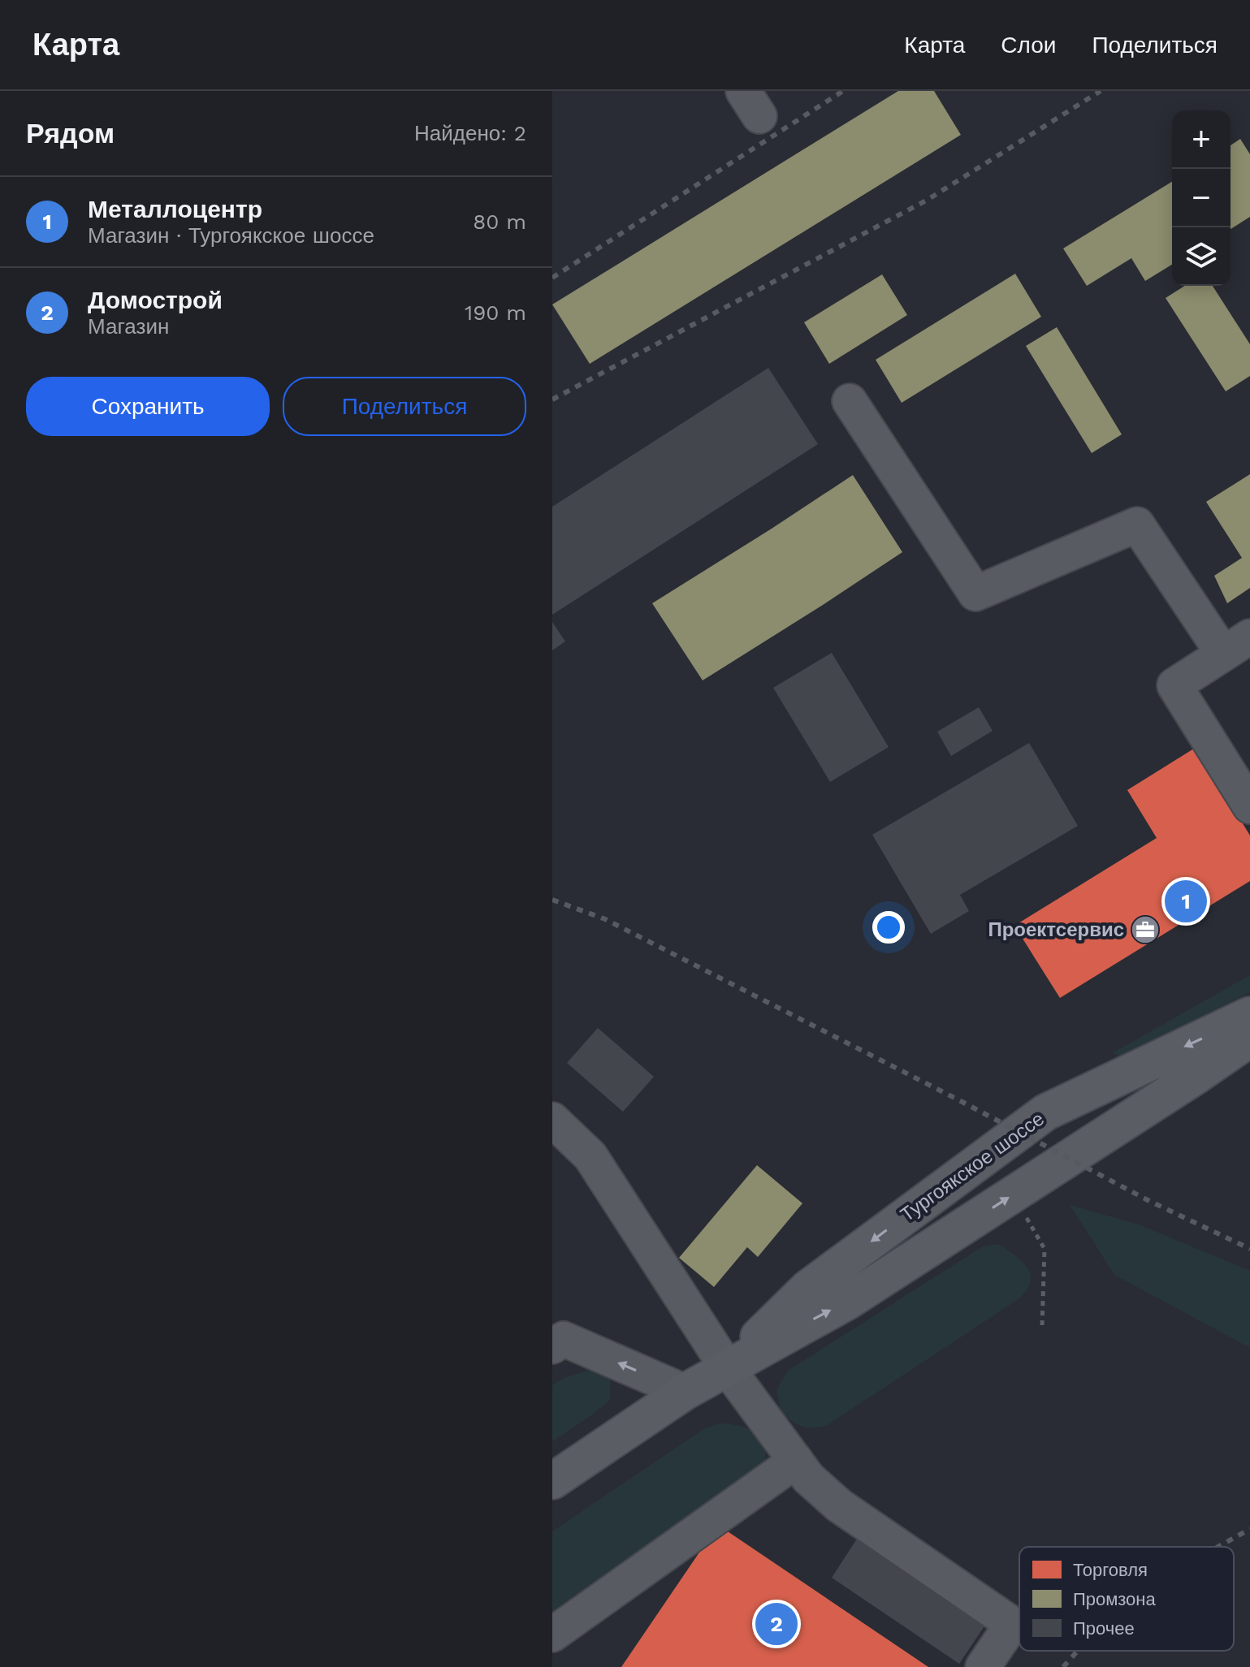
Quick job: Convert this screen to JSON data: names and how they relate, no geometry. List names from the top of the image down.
{
  "streets": {
    "main road": ["Тургоякское шоссе"]
  },
  "places": {
    "office": ["Проектсервис"]
  },
  "legend": ["Торговля", "Промзона", "Прочее"],
  "page": {
    "header": "Карта",
    "nav": ["Карта", "Слои", "Поделиться"],
    "heading": ["Рядом", "Найдено: 2"],
    "map_buttons": ["+", "−"],
    "list": [
      {
        "mark": "1",
        "name": "Металлоцентр",
        "note": "Магазин · Тургоякское шоссе",
        "value": "80 m"
      },
      {
        "mark": "2",
        "name": "Домострой",
        "note": "Магазин",
        "value": "190 m"
      }
    ],
    "buttons": ["Сохранить", "Поделиться"],
    "pins": ["1", "2"]
  }
}
